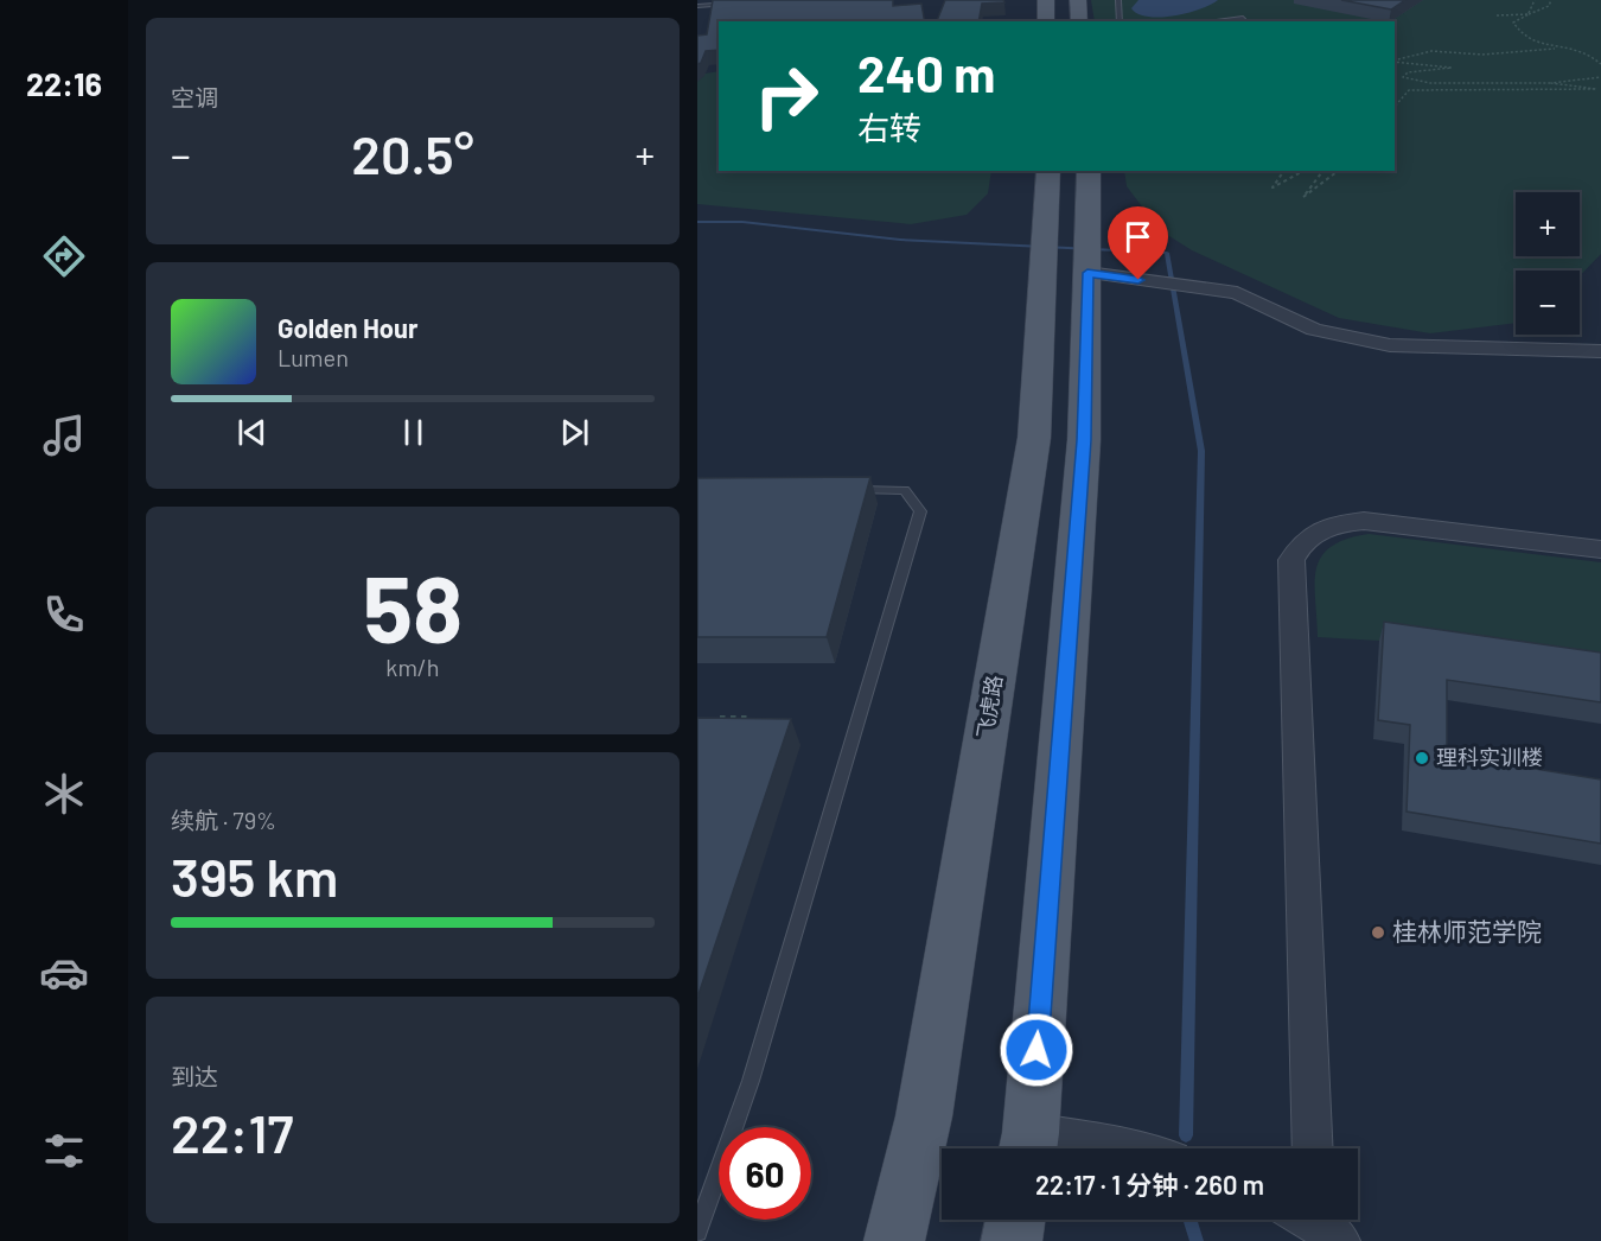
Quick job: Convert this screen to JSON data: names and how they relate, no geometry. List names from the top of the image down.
{
  "streets": {
    "main road": ["飞虎路"]
  },
  "places": ["理科实训楼", "桂林师范学院"],
  "page": {
    "tabs": "22:16",
    "tile": [
      "空调",
      ["58", "km/h"],
      ["续航 · 79%", "395 km"],
      ["到达", "22:17"]
    ],
    "turn": ["240 m", "右转"],
    "heat": ["−", "20.5°", "+"],
    "map_buttons": ["+", "−"],
    "song": ["Golden Hour", "Lumen"],
    "limit": "60",
    "trip": "22:17 · 1 分钟 · 260 m"
  }
}
